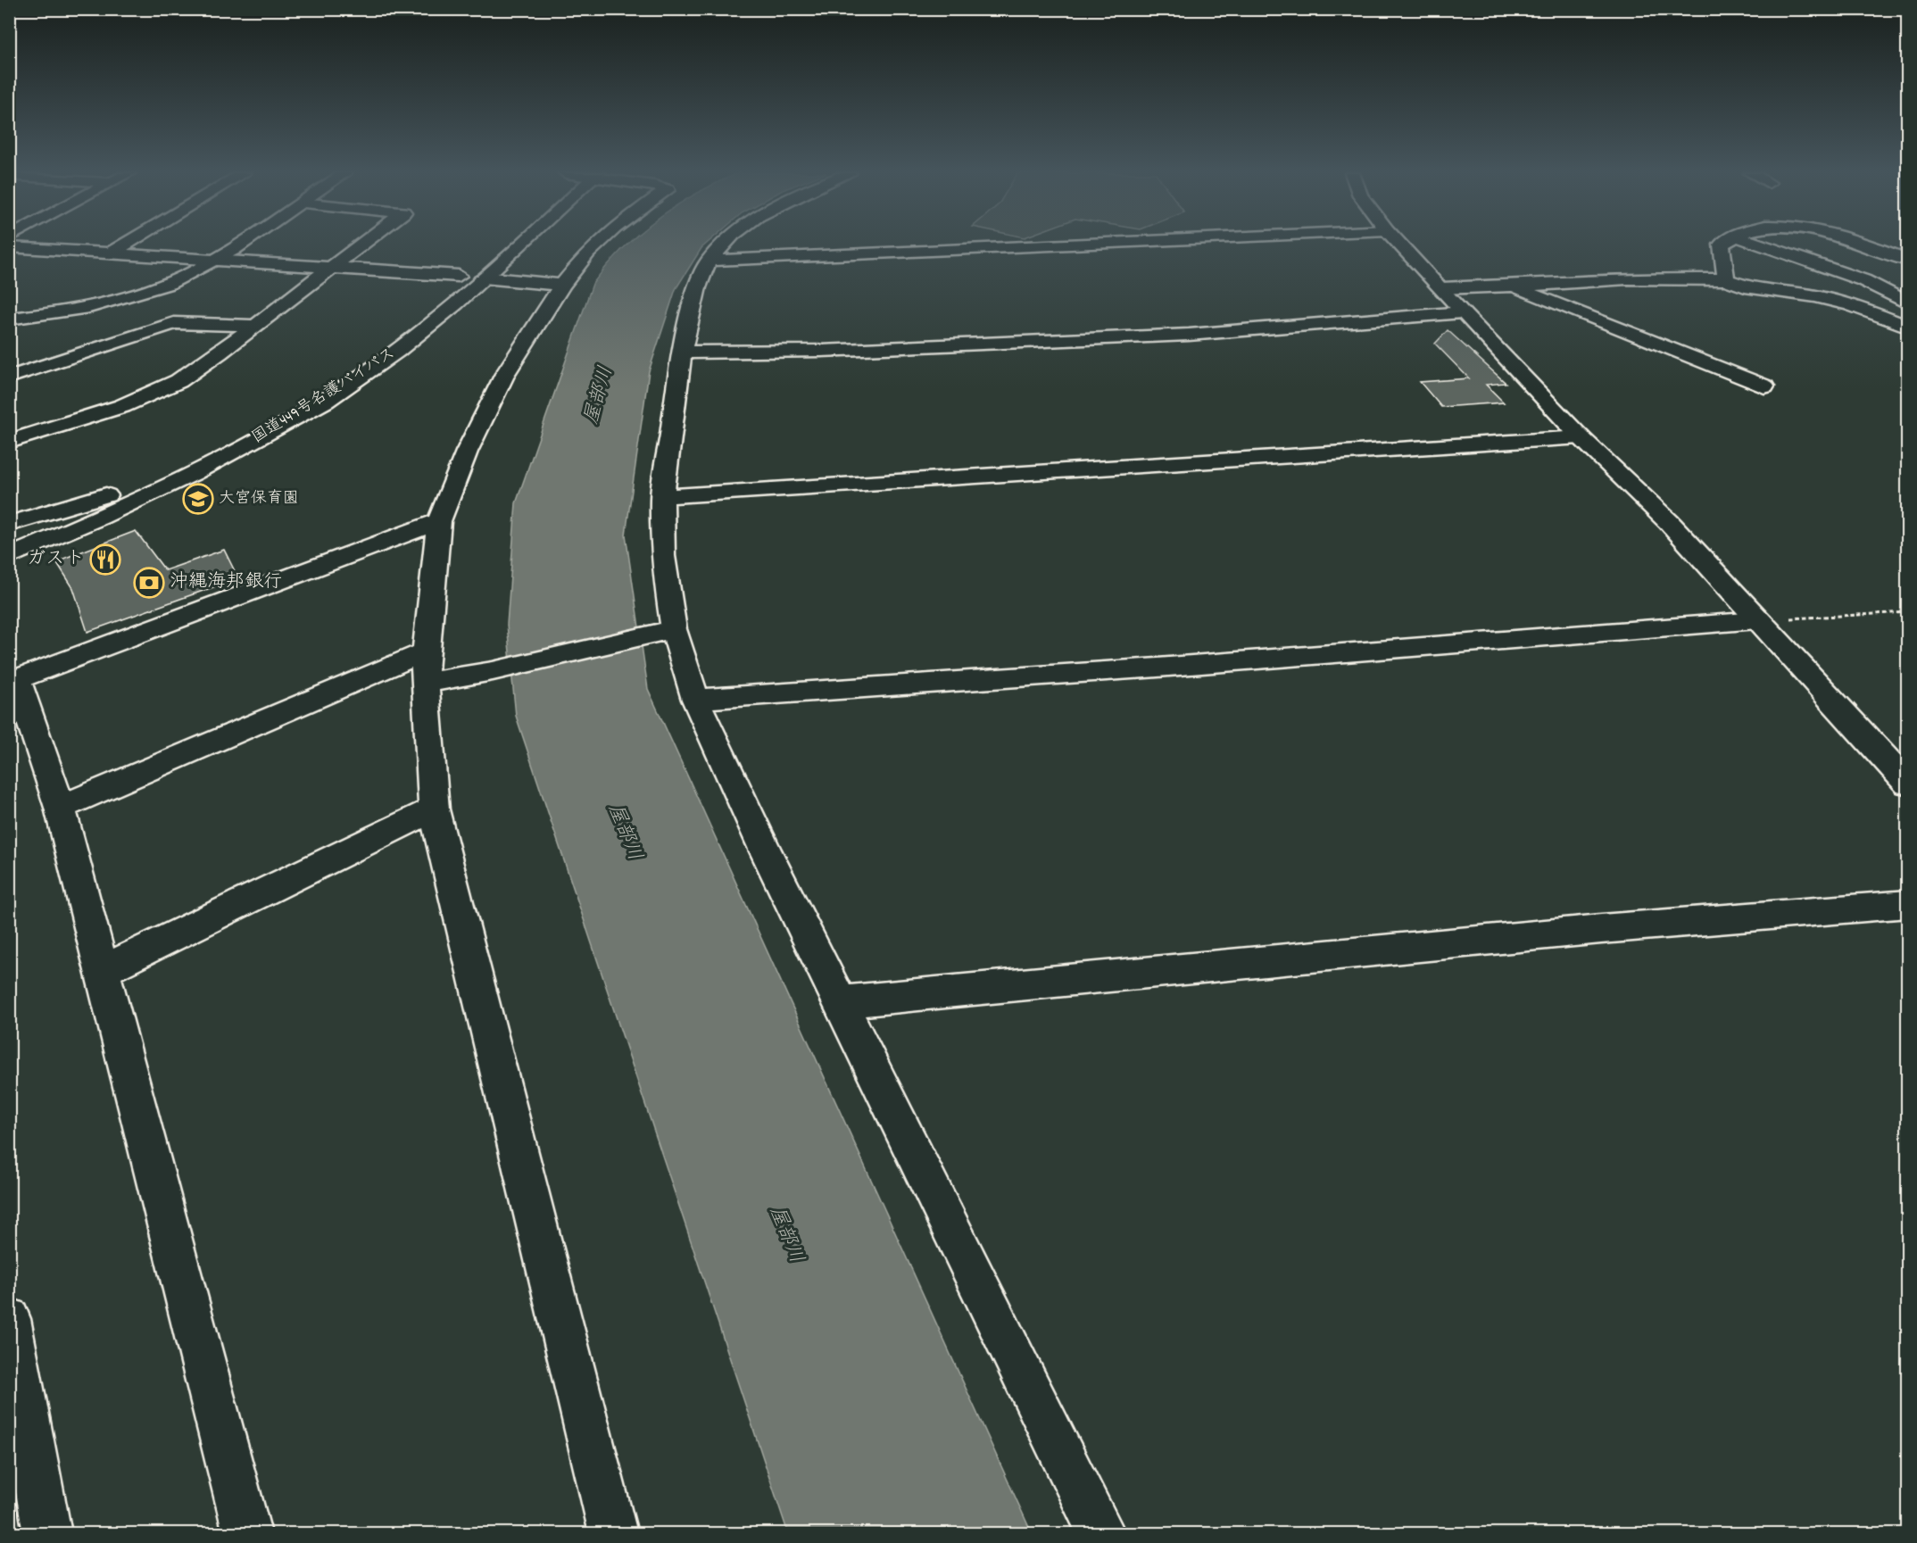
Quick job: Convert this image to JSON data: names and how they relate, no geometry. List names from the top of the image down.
{
  "streets": {
    "main road": ["国道449号名護バイパス"]
  },
  "water": ["屋部川"],
  "places": {
    "school or university": ["大宮保育園"],
    "restaurant": ["ガスト"],
    "bank": ["沖縄海邦銀行"]
  }
}
